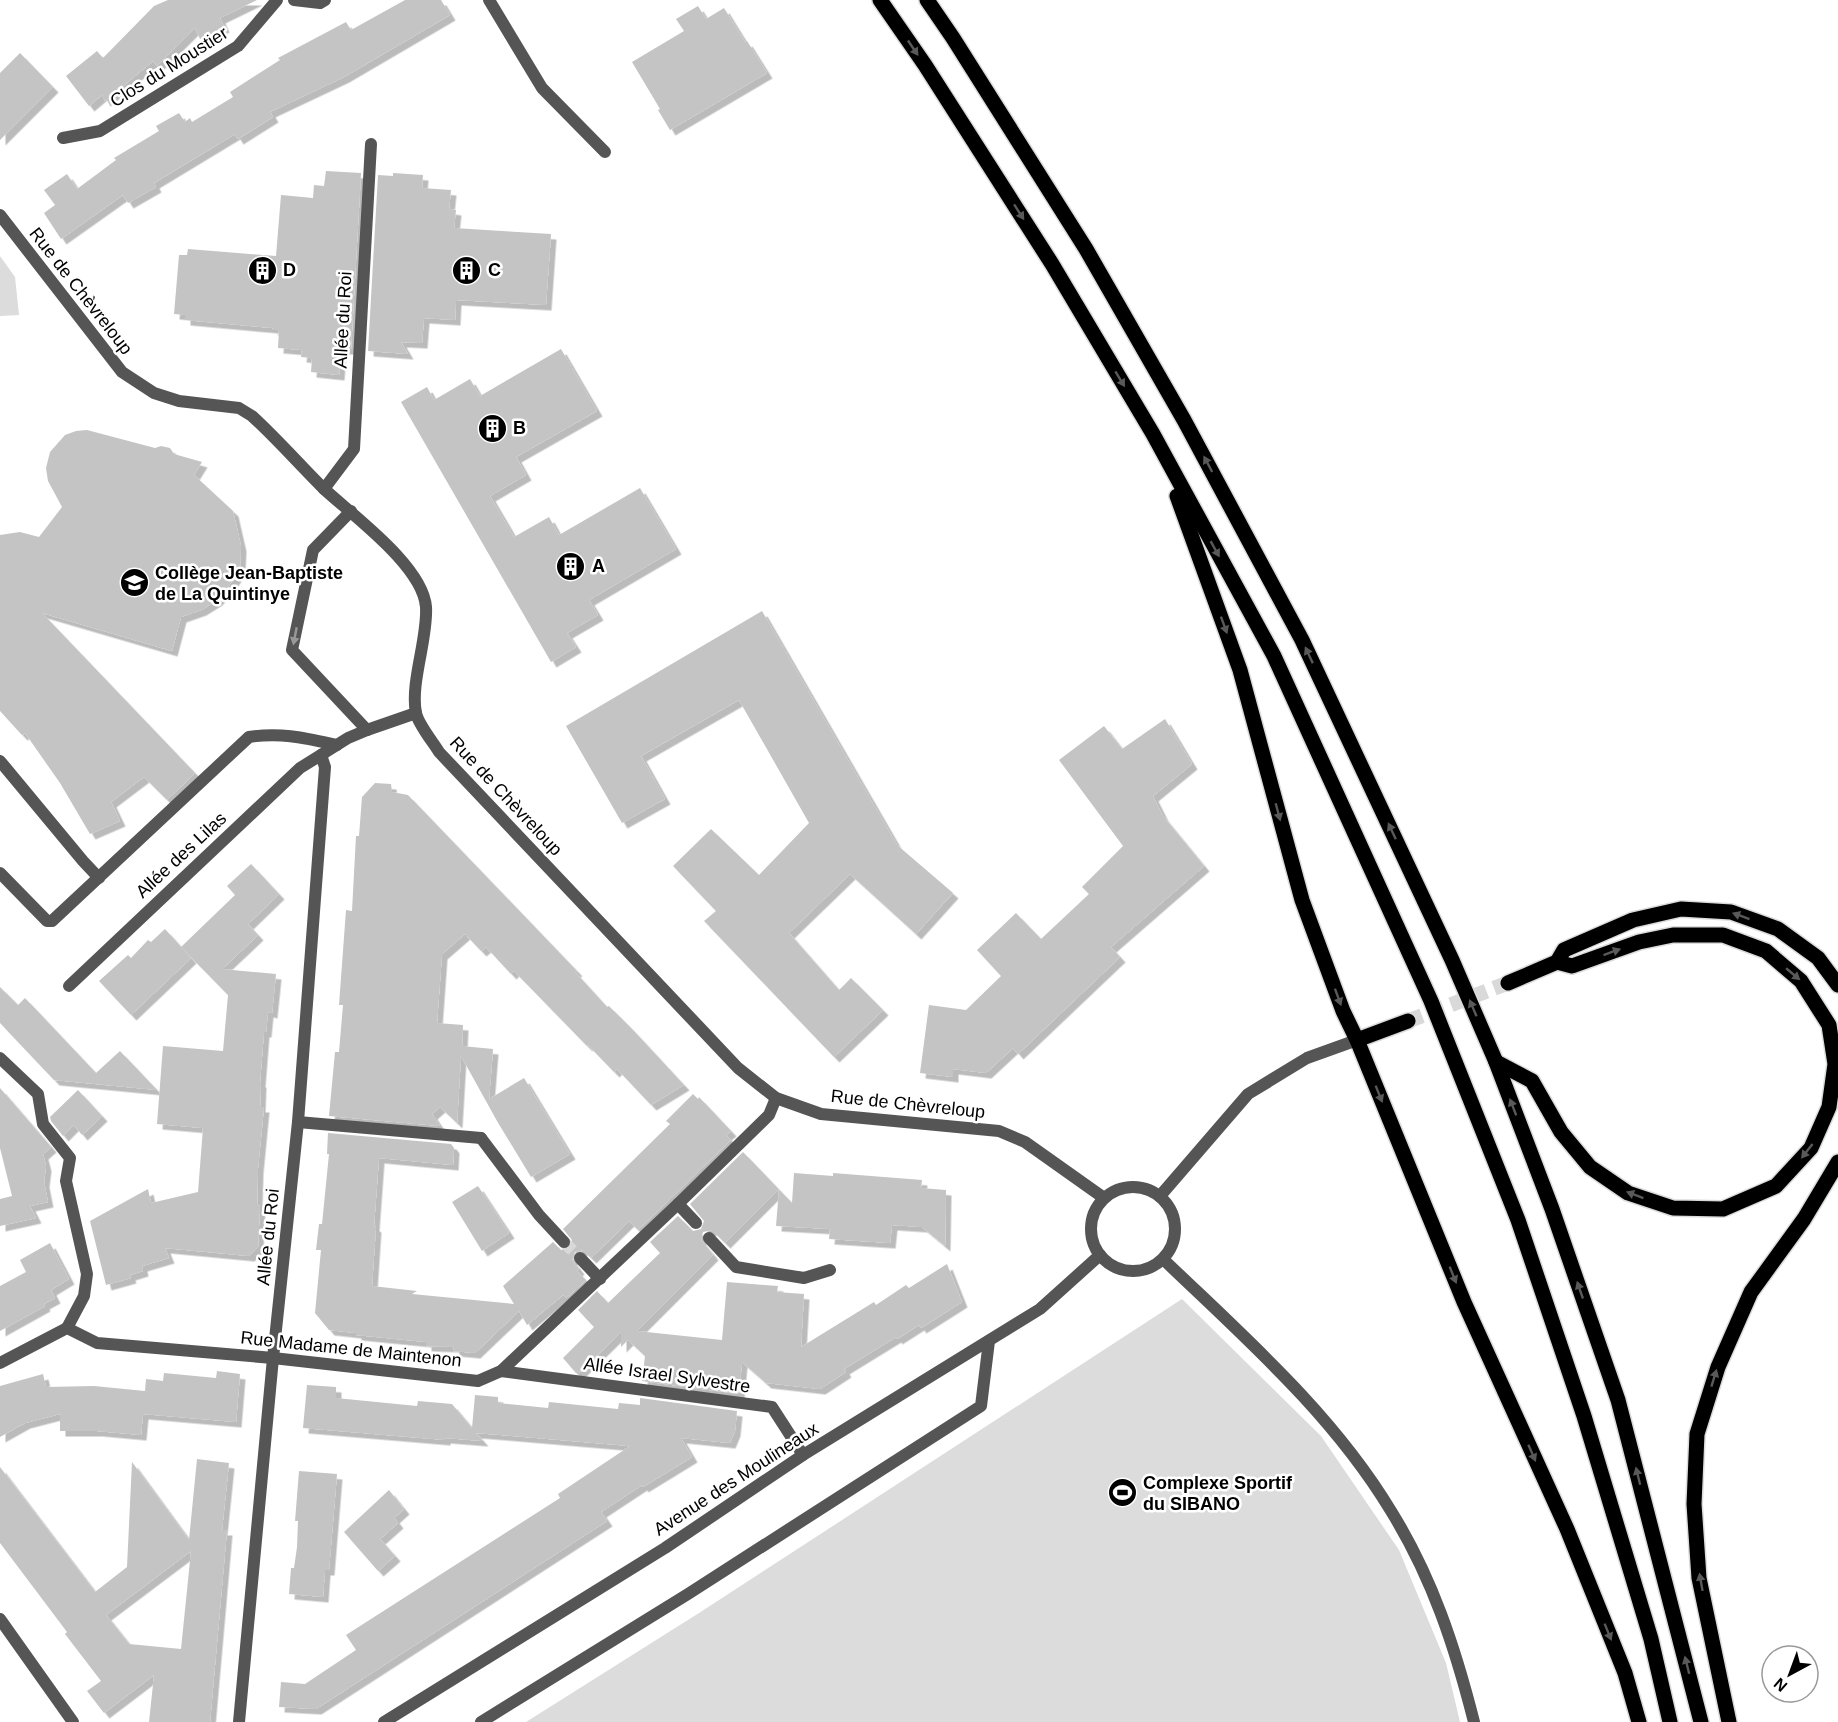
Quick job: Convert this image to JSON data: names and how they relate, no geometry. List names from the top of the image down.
{
  "streets": {
    "street": [
      "Clos du Moustier",
      "Rue de Chèvreloup",
      "Allée du Roi",
      "Allée des Lilas",
      "Rue Madame de Maintenon",
      "Allée Israel Sylvestre",
      "Avenue des Moulineaux"
    ]
  },
  "crossings": [
    ["Rue de Chèvreloup", "Allée du Roi"],
    ["Rue de Chèvreloup", "Allée des Lilas"],
    ["Rue de Chèvreloup", "Rue Madame de Maintenon"],
    ["Rue de Chèvreloup", "Avenue des Moulineaux"],
    ["Allée du Roi", "Allée des Lilas"],
    ["Allée du Roi", "Rue Madame de Maintenon"],
    ["Rue Madame de Maintenon", "Allée Israel Sylvestre"],
    ["Allée Israel Sylvestre", "Avenue des Moulineaux"]
  ],
  "places": {
    "building": [
      "D",
      "C",
      "B",
      "A"
    ],
    "school or university": ["Collège Jean-Baptiste de La Quintinye"],
    "sports": ["Complexe Sportif du SIBANO"]
  },
  "north": "bottom left"
}
